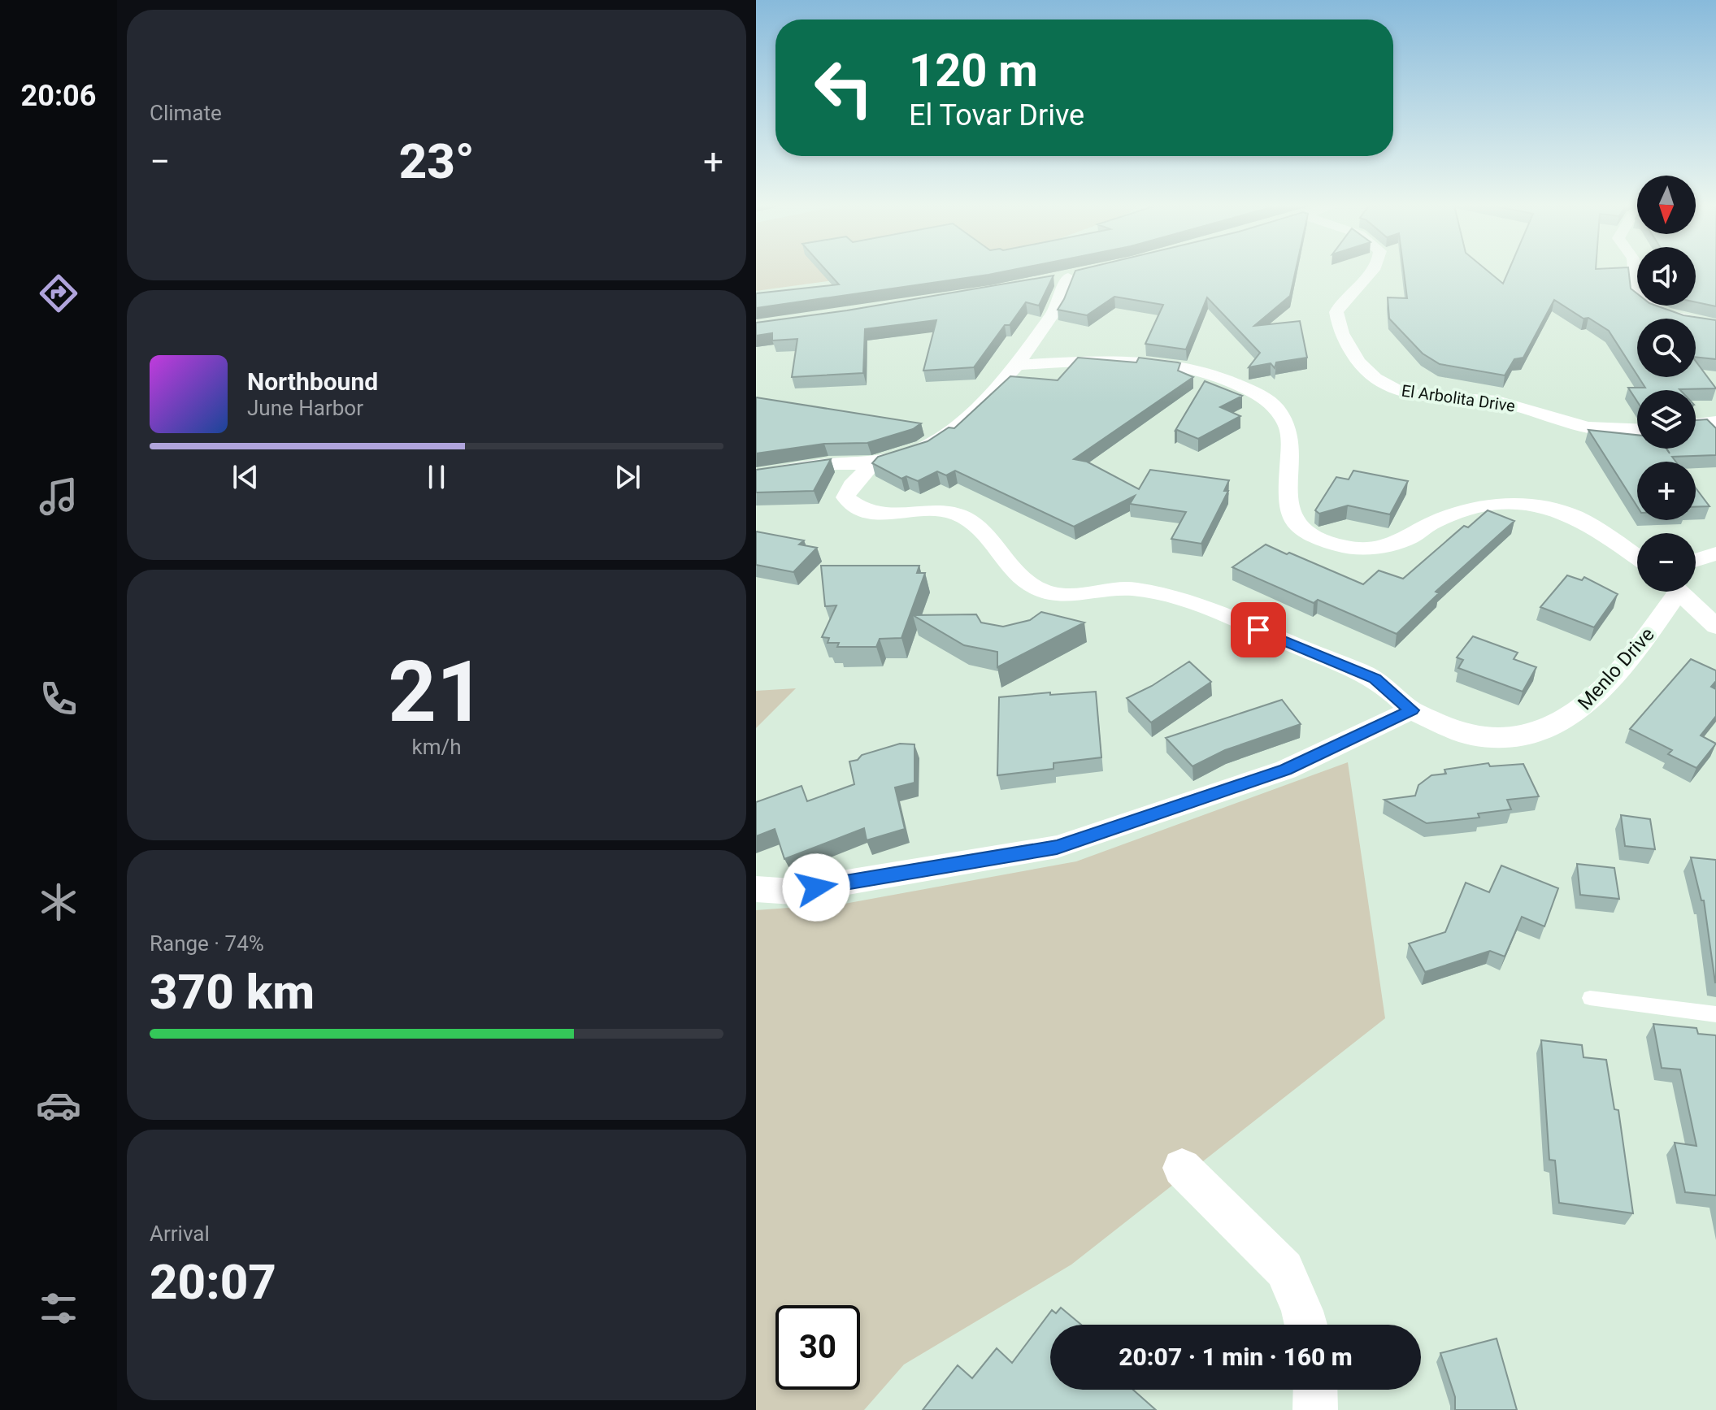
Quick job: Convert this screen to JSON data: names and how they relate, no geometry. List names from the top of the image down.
{
  "streets": {
    "street": ["El Arbolita Drive", "Menlo Drive"]
  },
  "north": "bottom",
  "page": {
    "tabs": "20:06",
    "tile": [
      "Climate",
      ["21", "km/h"],
      ["Range · 74%", "370 km"],
      ["Arrival", "20:07"]
    ],
    "turn": ["120 m", "El Tovar Drive"],
    "heat": ["−", "23°", "+"],
    "map_buttons": ["+", "−"],
    "song": ["Northbound", "June Harbor"],
    "limit": "30",
    "trip": "20:07 · 1 min · 160 m"
  }
}
